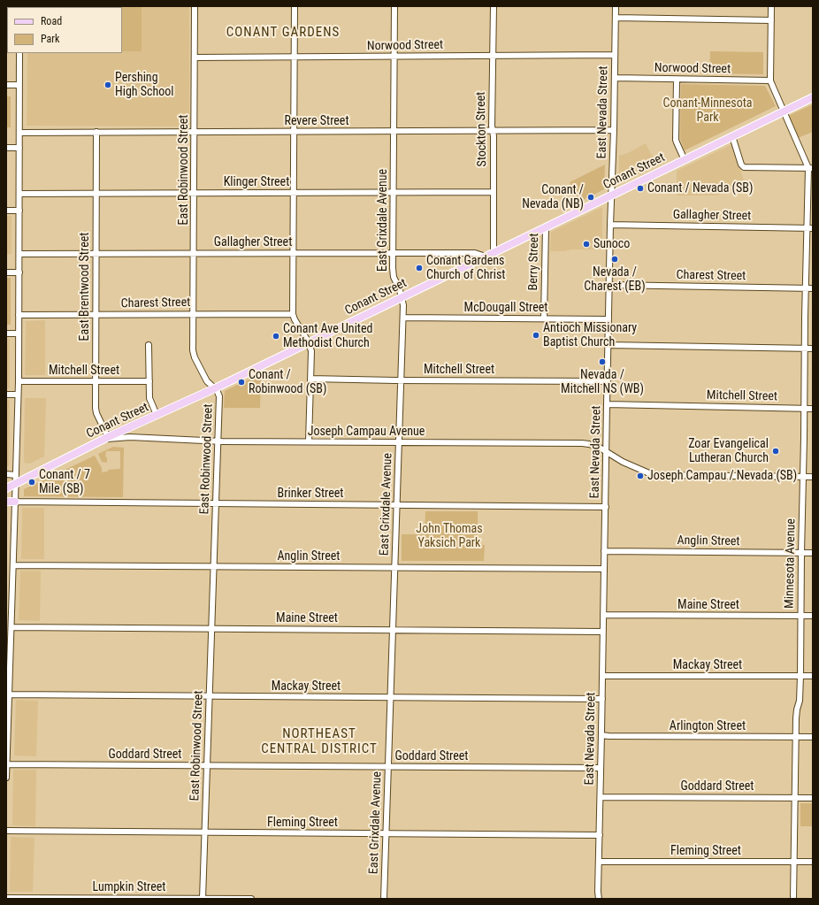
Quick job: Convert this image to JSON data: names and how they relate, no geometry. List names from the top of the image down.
{
  "streets": {
    "main road": ["Conant Street"],
    "street": [
      "Norwood Street",
      "East Nevada Street",
      "Revere Street",
      "Stockton Street",
      "East Robinwood Street",
      "Klinger Street",
      "Gallagher Street",
      "East Grixdale Avenue",
      "Berry Street",
      "Charest Street",
      "East Brentwood Street",
      "McDougall Street",
      "Mitchell Street",
      "Joseph Campau Avenue",
      "Brinker Street",
      "Anglin Street",
      "Minnesota Avenue",
      "Maine Street",
      "Mackay Street",
      "Arlington Street",
      "Goddard Street",
      "Fleming Street",
      "Lumpkin Street"
    ]
  },
  "crossings": [
    ["Norwood Street", "East Nevada Street"],
    ["Norwood Street", "Stockton Street"],
    ["Norwood Street", "East Robinwood Street"],
    ["Norwood Street", "East Grixdale Avenue"],
    ["East Nevada Street", "Revere Street"],
    ["East Nevada Street", "Conant Street"],
    ["East Nevada Street", "Gallagher Street"],
    ["East Nevada Street", "Charest Street"],
    ["East Nevada Street", "McDougall Street"],
    ["East Nevada Street", "Mitchell Street"],
    ["East Nevada Street", "Joseph Campau Avenue"],
    ["East Nevada Street", "Brinker Street"],
    ["East Nevada Street", "Anglin Street"],
    ["East Nevada Street", "Maine Street"],
    ["East Nevada Street", "Mackay Street"],
    ["East Nevada Street", "Arlington Street"],
    ["East Nevada Street", "Goddard Street"],
    ["East Nevada Street", "Fleming Street"],
    ["Revere Street", "Stockton Street"],
    ["Revere Street", "East Robinwood Street"],
    ["Revere Street", "East Grixdale Avenue"],
    ["Revere Street", "East Brentwood Street"],
    ["Stockton Street", "Conant Street"],
    ["Stockton Street", "Klinger Street"],
    ["East Robinwood Street", "Conant Street"],
    ["East Robinwood Street", "Klinger Street"],
    ["East Robinwood Street", "Gallagher Street"],
    ["East Robinwood Street", "Charest Street"],
    ["East Robinwood Street", "Joseph Campau Avenue"],
    ["East Robinwood Street", "Brinker Street"],
    ["East Robinwood Street", "Anglin Street"],
    ["East Robinwood Street", "Maine Street"],
    ["East Robinwood Street", "Mackay Street"],
    ["East Robinwood Street", "Goddard Street"],
    ["East Robinwood Street", "Fleming Street"],
    ["East Robinwood Street", "Lumpkin Street"],
    ["Conant Street", "Gallagher Street"],
    ["Conant Street", "East Grixdale Avenue"],
    ["Conant Street", "Berry Street"],
    ["Conant Street", "East Brentwood Street"],
    ["Conant Street", "Joseph Campau Avenue"],
    ["Klinger Street", "East Grixdale Avenue"],
    ["Klinger Street", "East Brentwood Street"],
    ["Gallagher Street", "East Grixdale Avenue"],
    ["Gallagher Street", "East Brentwood Street"],
    ["Gallagher Street", "Minnesota Avenue"],
    ["East Grixdale Avenue", "McDougall Street"],
    ["East Grixdale Avenue", "Mitchell Street"],
    ["East Grixdale Avenue", "Joseph Campau Avenue"],
    ["East Grixdale Avenue", "Brinker Street"],
    ["East Grixdale Avenue", "Anglin Street"],
    ["East Grixdale Avenue", "Maine Street"],
    ["East Grixdale Avenue", "Mackay Street"],
    ["East Grixdale Avenue", "Goddard Street"],
    ["East Grixdale Avenue", "Fleming Street"],
    ["Berry Street", "McDougall Street"],
    ["Charest Street", "East Brentwood Street"],
    ["Charest Street", "Minnesota Avenue"],
    ["East Brentwood Street", "Mitchell Street"],
    ["East Brentwood Street", "Joseph Campau Avenue"],
    ["Mitchell Street", "Minnesota Avenue"],
    ["Joseph Campau Avenue", "Minnesota Avenue"],
    ["Anglin Street", "Minnesota Avenue"],
    ["Minnesota Avenue", "Maine Street"],
    ["Minnesota Avenue", "Mackay Street"],
    ["Minnesota Avenue", "Arlington Street"],
    ["Minnesota Avenue", "Goddard Street"],
    ["Minnesota Avenue", "Fleming Street"]
  ],
  "districts": ["CONANT GARDENS", "NORTHEAST CENTRAL DISTRICT"],
  "parks": ["Conant-Minnesota Park", "John Thomas Yaksich Park"],
  "places": [
    "Pershing High School",
    "Conant / Nevada (SB)",
    "Conant / Nevada (NB)",
    "Sunoco",
    "Nevada / Charest (EB)",
    "Conant Gardens Church of Christ",
    "Antioch Missionary Baptist Church",
    "Conant Ave United Methodist Church",
    "Nevada / Mitchell NS (WB)",
    "Conant / Robinwood (SB)",
    "Zoar Evangelical Lutheran Church",
    "Joseph Campau / Nevada (SB)",
    "Conant / 7 Mile (SB)"
  ],
  "legend": ["Road", "Park"]
}
